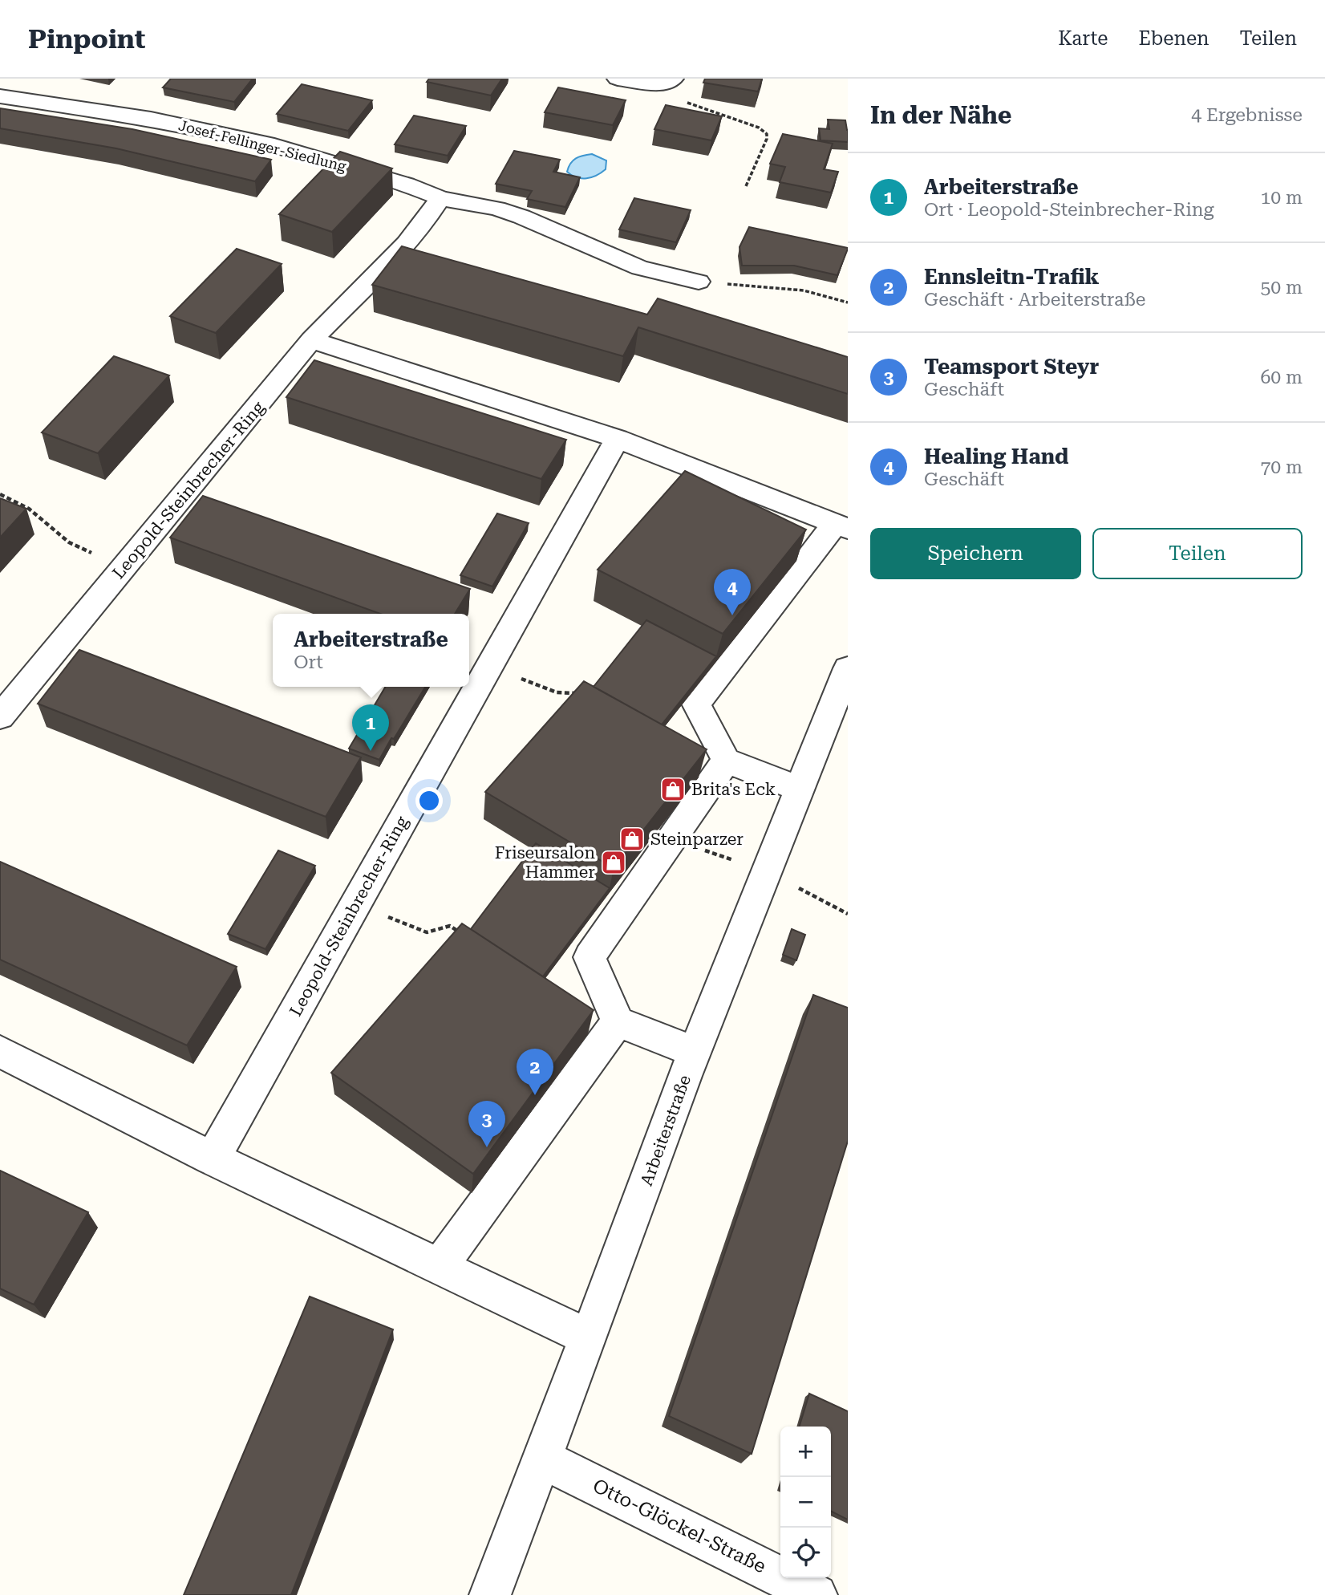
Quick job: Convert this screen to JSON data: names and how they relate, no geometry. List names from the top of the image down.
{
  "streets": {
    "street": [
      "Josef-Fellinger-Siedlung",
      "Leopold-Steinbrecher-Ring",
      "Arbeiterstraße",
      "Otto-Glöckel-Straße"
    ]
  },
  "crossings": [
    ["Josef-Fellinger-Siedlung", "Leopold-Steinbrecher-Ring"],
    ["Arbeiterstraße", "Otto-Glöckel-Straße"]
  ],
  "places": {
    "shop": ["Brita's Eck", "Steinparzer", "Friseursalon Hammer"]
  },
  "page": {
    "header": "Pinpoint",
    "nav": ["Karte", "Ebenen", "Teilen"],
    "heading": ["In der Nähe", "4 Ergebnisse"],
    "list": [
      {
        "mark": "1",
        "name": "Arbeiterstraße",
        "note": "Ort · Leopold-Steinbrecher-Ring",
        "value": "10 m"
      },
      {
        "mark": "2",
        "name": "Ennsleitn-Trafik",
        "note": "Geschäft · Arbeiterstraße",
        "value": "50 m"
      },
      {
        "mark": "3",
        "name": "Teamsport Steyr",
        "note": "Geschäft",
        "value": "60 m"
      },
      {
        "mark": "4",
        "name": "Healing Hand",
        "note": "Geschäft",
        "value": "70 m"
      }
    ],
    "buttons": ["Speichern", "Teilen"],
    "pins": [
      "4",
      "1",
      "2",
      "3"
    ],
    "popup": ["Arbeiterstraße", "Ort"],
    "map_buttons": ["+", "−"]
  }
}
